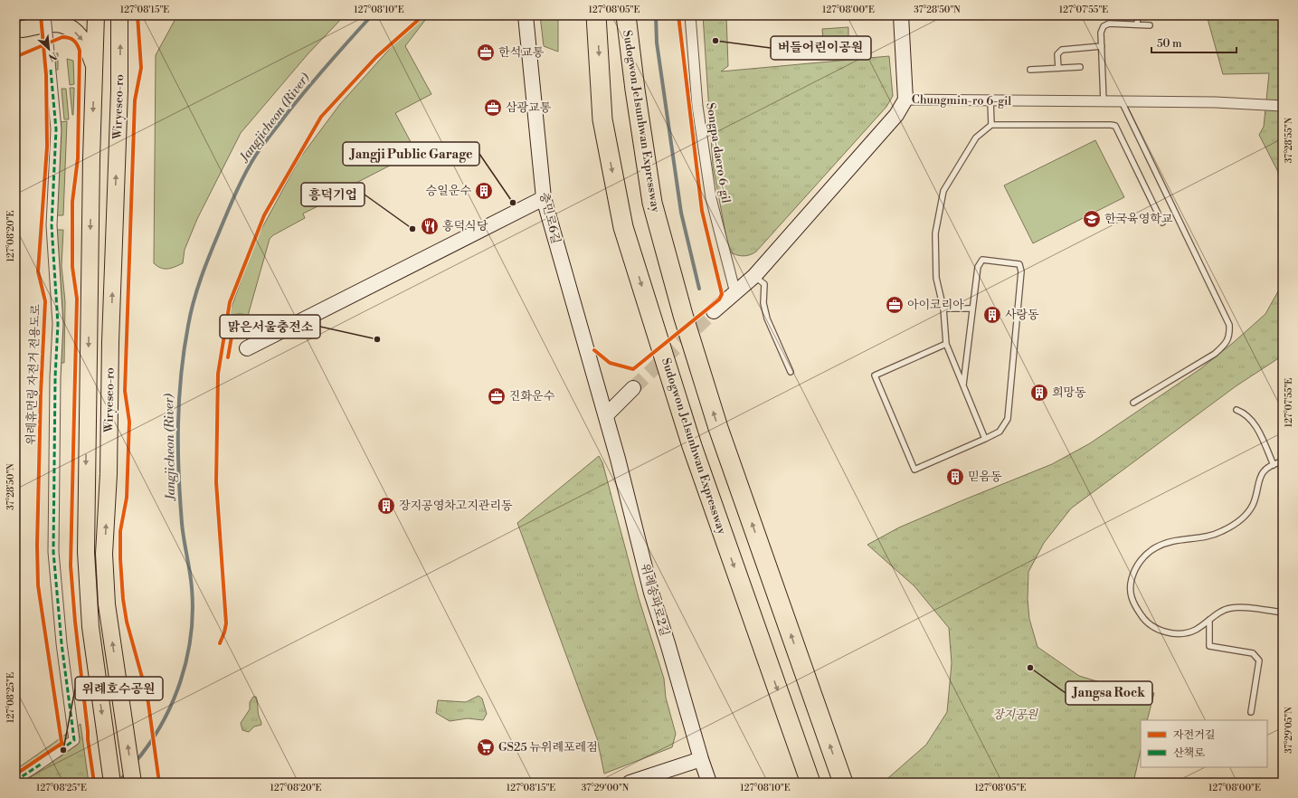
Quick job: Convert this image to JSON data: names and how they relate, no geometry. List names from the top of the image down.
{
  "streets": {
    "highway": ["Sudogwon Je1sunhwan Expressway"],
    "main road": ["Wiryeseo-ro"],
    "street": [
      "Chungmin-ro 6-gil",
      "Songpa-daero 6-gil",
      "충민로6길",
      "위례송파로2길"
    ],
    "cycle path": ["위례휴먼링 자전거 전용도로"]
  },
  "crossings": [
    ["Chungmin-ro 6-gil", "Songpa-daero 6-gil"],
    ["충민로6길", "위례송파로2길"]
  ],
  "water": ["Jangjicheon (River)"],
  "parks": ["장지공원"],
  "places": {
    "other": [
      "버들어린이공원",
      "Jangji Public Garage",
      "흥덕기업",
      "맑은서울충전소",
      "Jangsa Rock",
      "위례호수공원"
    ],
    "office": [
      "한석교통",
      "삼광교통",
      "아이코리아",
      "진화운수"
    ],
    "building": [
      "승일운수",
      "사랑동",
      "희망동",
      "믿음동",
      "장지공영차고지관리동"
    ],
    "school or university": ["한국육영학교"],
    "restaurant": ["흥덕식당"],
    "supermarket": ["GS25 뉴위례포레점"]
  },
  "legend": ["자전거길", "산책로"],
  "scale_bar": "50 m",
  "north": "bottom right",
  "coordinates": [
    "127°08'15\"E",
    "127°08'10\"E",
    "127°08'05\"E",
    "127°08'00\"E",
    "37°28'50\"N",
    "127°07'55\"E",
    "37°28'55\"N",
    "127°08'20\"E",
    "127°08'25\"E",
    "37°29'05\"N",
    "37°29'00\"N"
  ]
}
